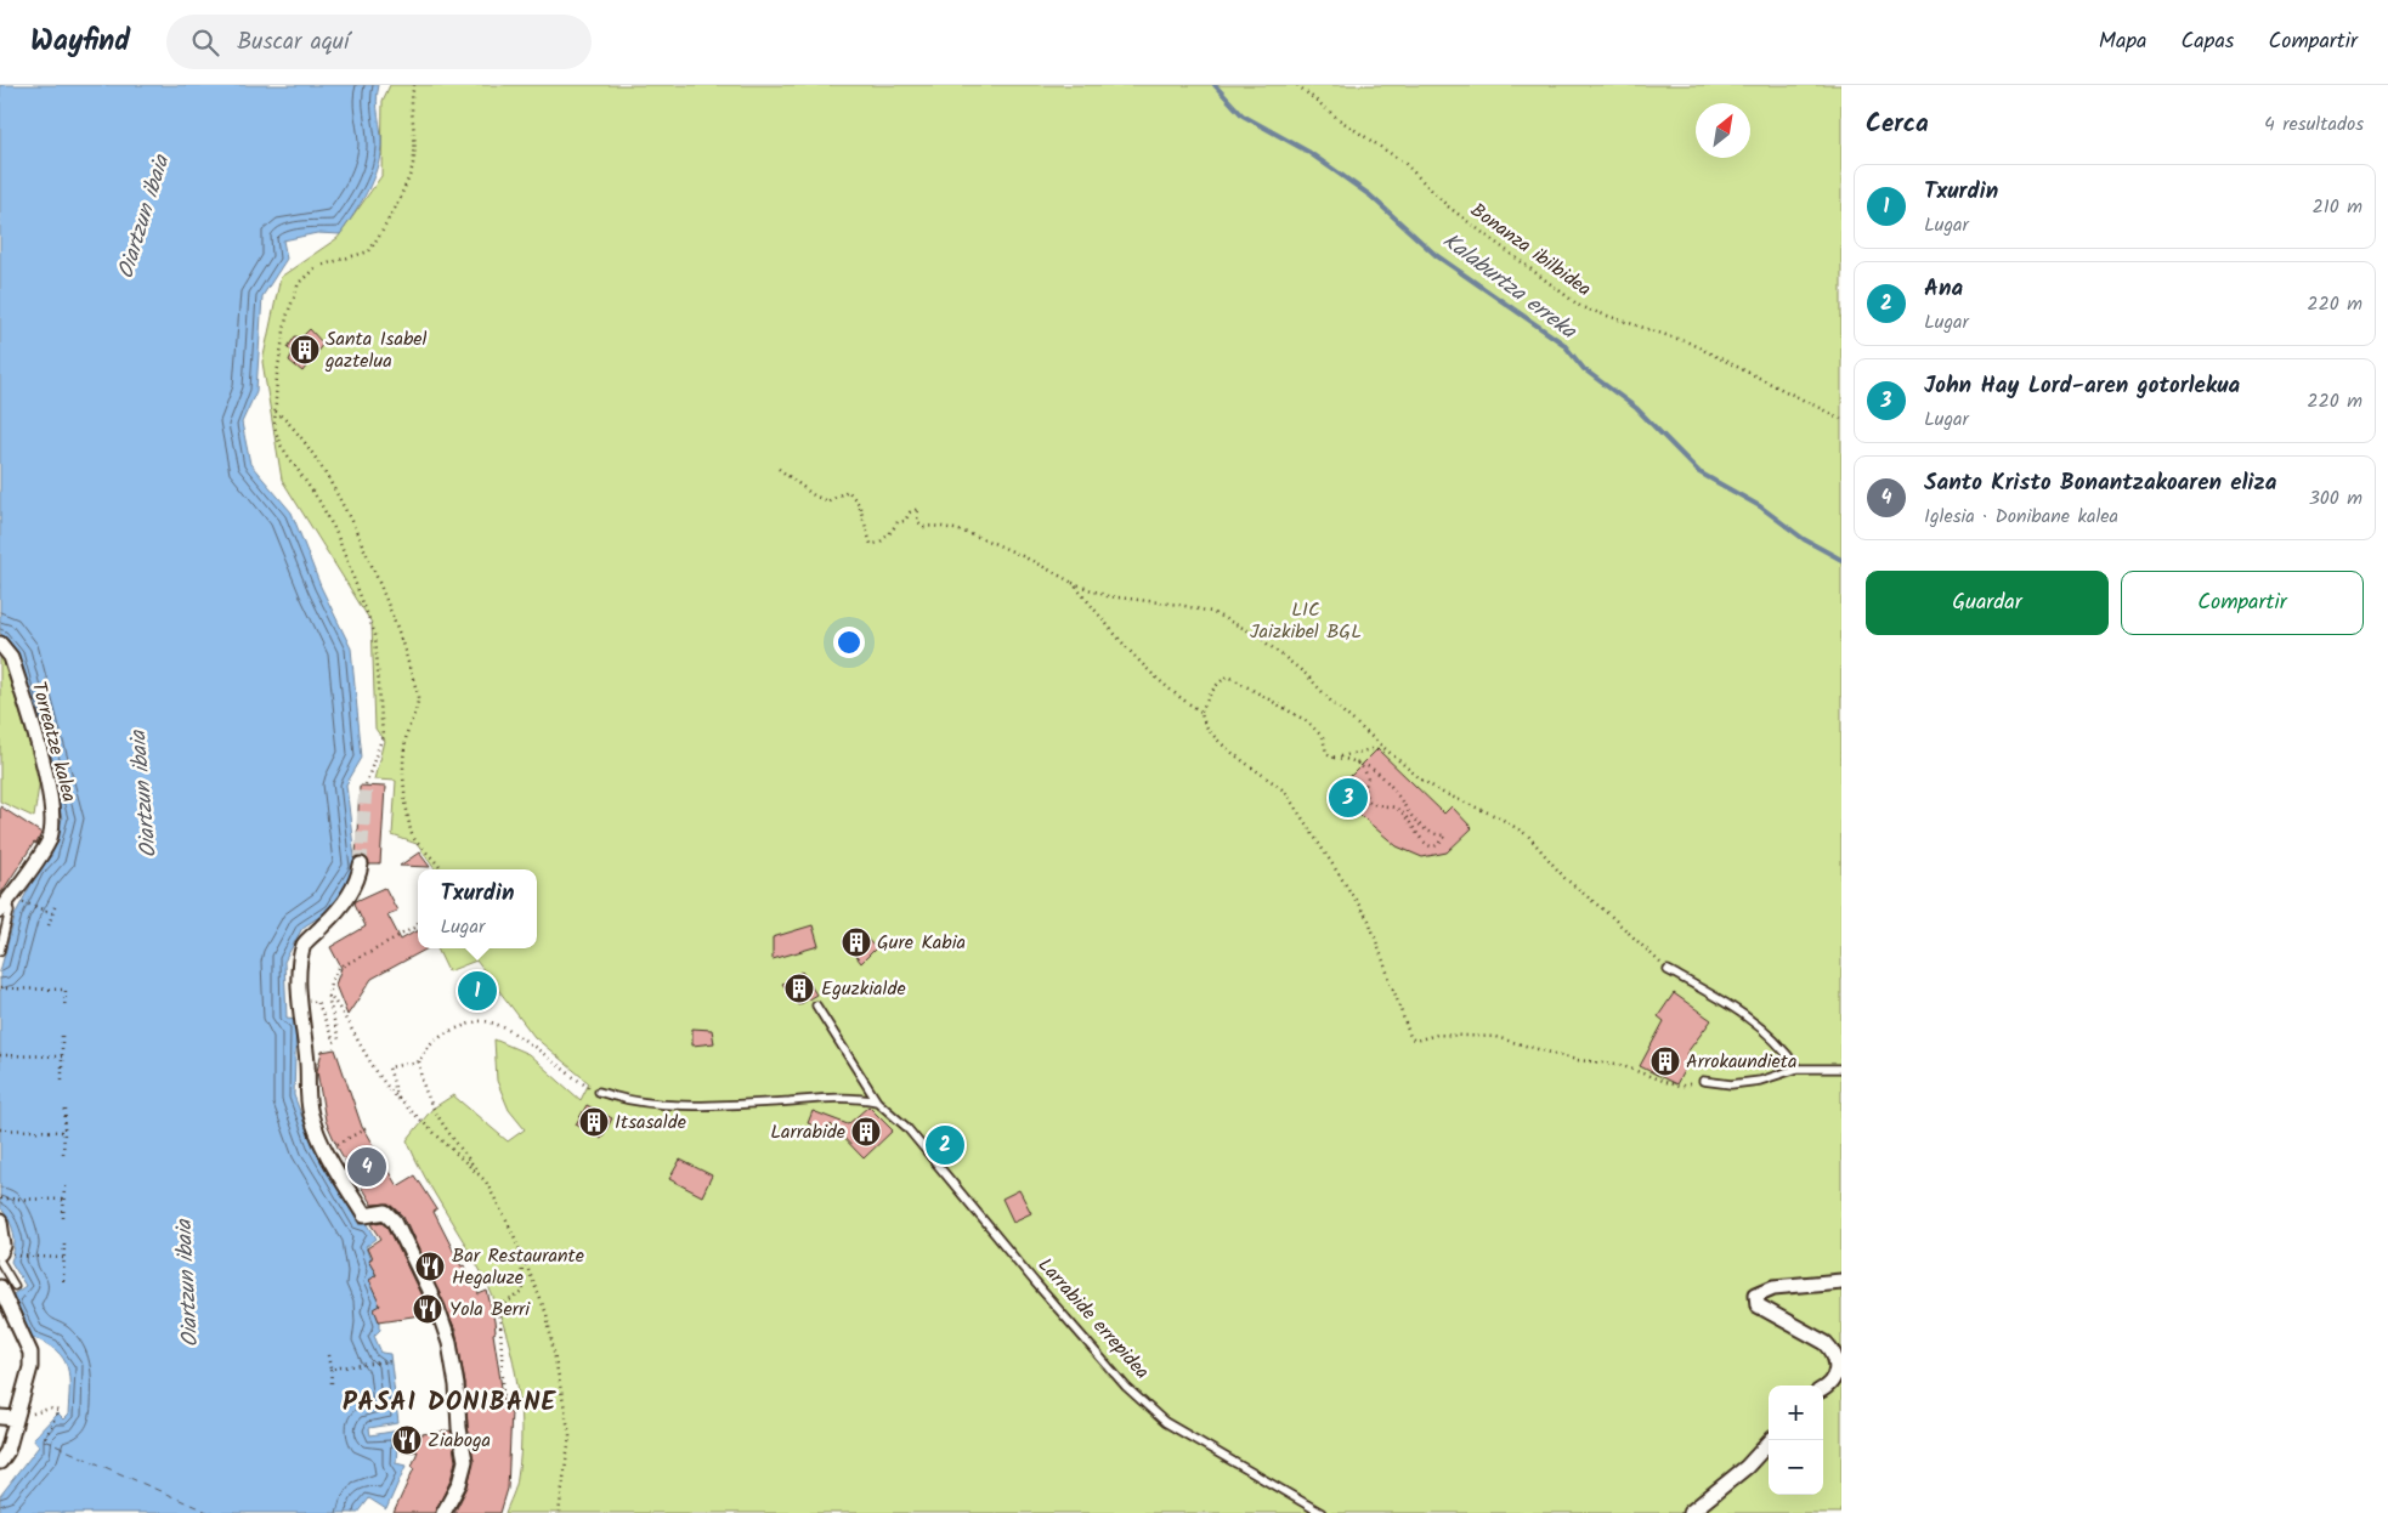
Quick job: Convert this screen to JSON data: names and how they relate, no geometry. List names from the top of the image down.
{
  "streets": {
    "street": ["Torreatze kalea"],
    "lane": ["Larrabide errepidea"],
    "path": ["Bonanza ibilbidea"]
  },
  "districts": ["PASAI DONIBANE"],
  "water": ["Oiartzun ibaia", "Kalaburtza erreka"],
  "parks": ["LIC Jaizkibel BGL"],
  "places": {
    "building": [
      "Santa Isabel gaztelua",
      "Gure Kabia",
      "Eguzkialde",
      "Arrokaundieta",
      "Itsasalde",
      "Larrabide"
    ],
    "restaurant": ["Bar Restaurante Hegaluze", "Yola Berri", "Ziaboga"]
  },
  "north": "top right",
  "page": {
    "header": "Wayfind",
    "search": "Buscar aquí",
    "nav": ["Mapa", "Capas", "Compartir"],
    "heading": ["Cerca", "4 resultados"],
    "list": [
      {
        "mark": "1",
        "name": "Txurdin",
        "note": "Lugar",
        "value": "210 m"
      },
      {
        "mark": "2",
        "name": "Ana",
        "note": "Lugar",
        "value": "220 m"
      },
      {
        "mark": "3",
        "name": "John Hay Lord-aren gotorlekua",
        "note": "Lugar",
        "value": "220 m"
      },
      {
        "mark": "4",
        "name": "Santo Kristo Bonantzakoaren eliza",
        "note": "Iglesia · Donibane kalea",
        "value": "300 m"
      }
    ],
    "buttons": ["Guardar", "Compartir"],
    "pins": [
      "3",
      "1",
      "2",
      "4"
    ],
    "popup": ["Txurdin", "Lugar"],
    "map_buttons": ["+", "−"]
  }
}
